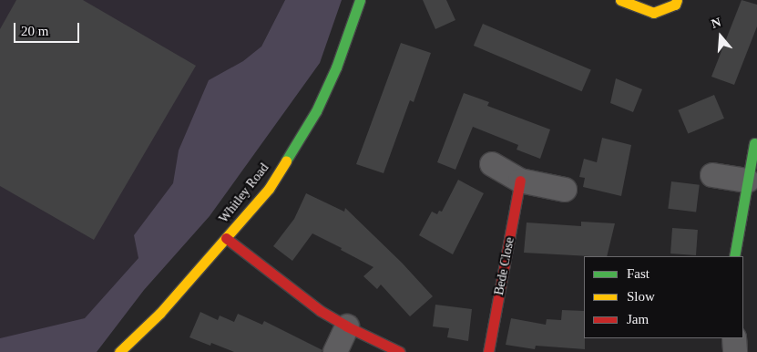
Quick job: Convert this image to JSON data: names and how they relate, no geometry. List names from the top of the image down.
{
  "streets": {
    "street": ["Whitley Road", "Bede Close"]
  },
  "legend": ["Fast", "Slow", "Jam"],
  "scale_bar": "20 m",
  "north": "top"
}
